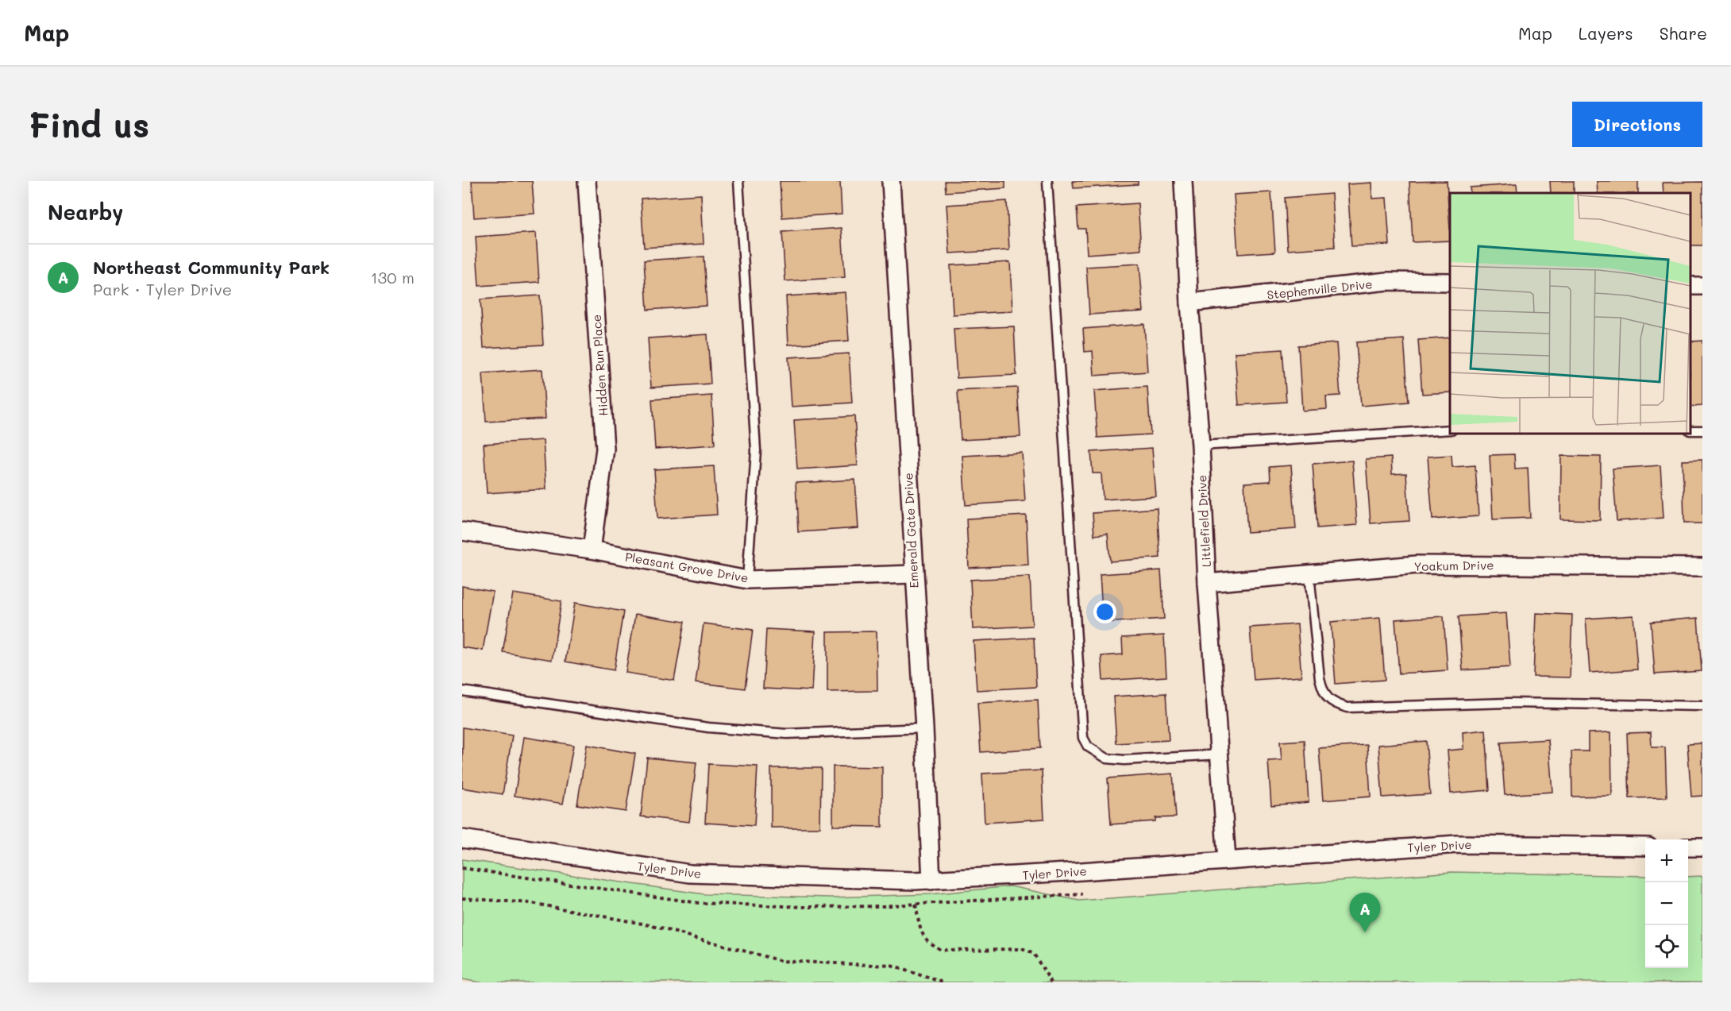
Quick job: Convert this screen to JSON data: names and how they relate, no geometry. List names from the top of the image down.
{
  "streets": {
    "street": [
      "Stephenville Drive",
      "Hidden Run Place",
      "Littlefield Drive",
      "Emerald Gate Drive",
      "Yoakum Drive",
      "Pleasant Grove Drive",
      "Tyler Drive"
    ]
  },
  "crossings": [
    ["Stephenville Drive", "Littlefield Drive"],
    ["Hidden Run Place", "Pleasant Grove Drive"],
    ["Littlefield Drive", "Yoakum Drive"],
    ["Littlefield Drive", "Tyler Drive"],
    ["Emerald Gate Drive", "Pleasant Grove Drive"],
    ["Emerald Gate Drive", "Tyler Drive"]
  ],
  "page": {
    "header": "Map",
    "nav": ["Map", "Layers", "Share"],
    "buttons": "Directions",
    "title": "Find us",
    "heading": "Nearby",
    "list": [
      {
        "mark": "A",
        "name": "Northeast Community Park",
        "note": "Park · Tyler Drive",
        "value": "130 m"
      }
    ],
    "map_buttons": ["+", "−"],
    "pins": "A"
  }
}
